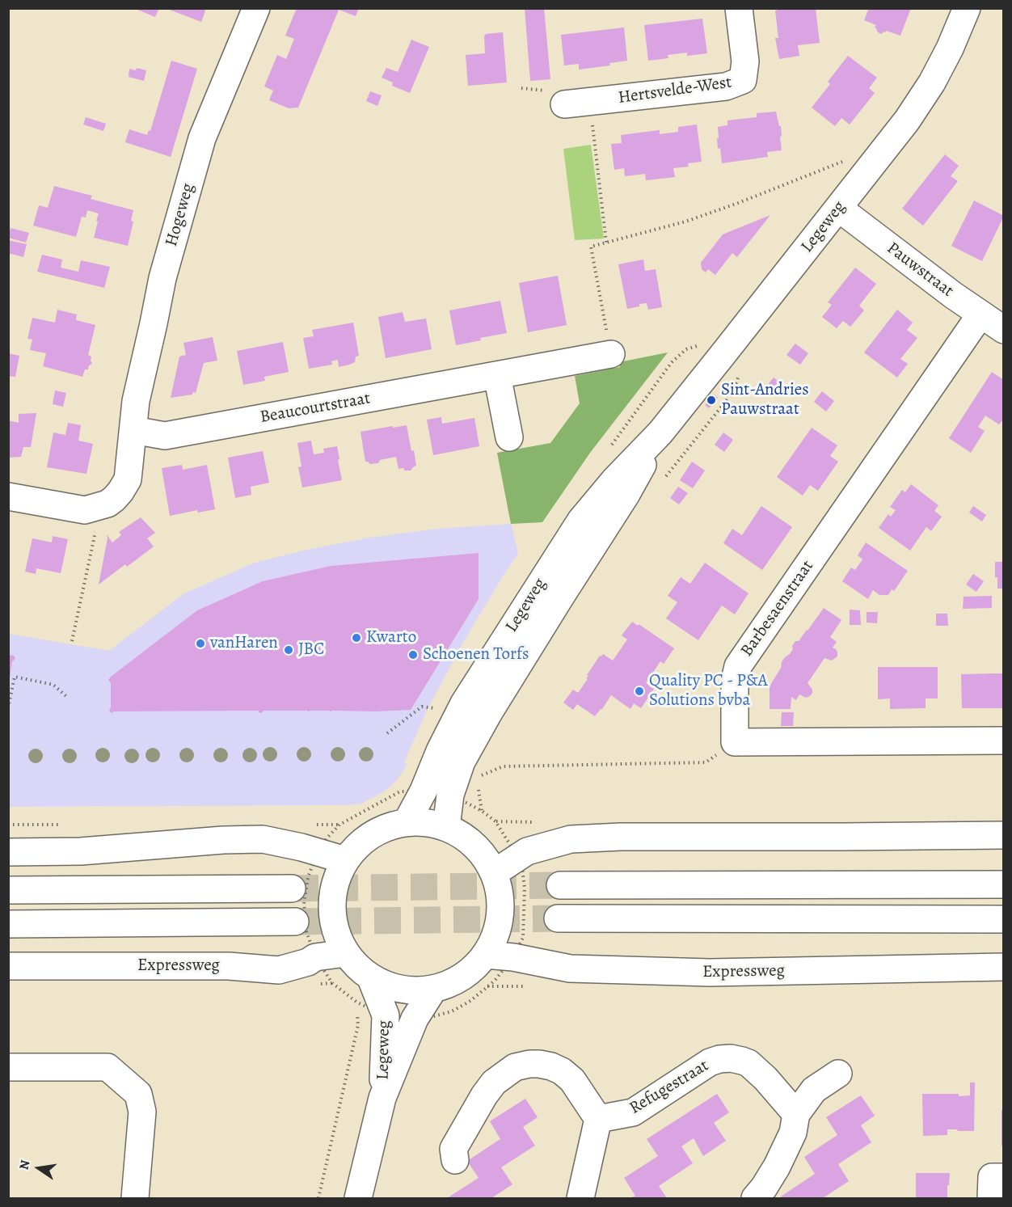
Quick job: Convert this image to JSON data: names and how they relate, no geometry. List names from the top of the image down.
{
  "streets": {
    "main road": [
      "Hertsvelde-West",
      "Hogeweg",
      "Legeweg",
      "Pauwstraat",
      "Beaucourtstraat",
      "Barbesaenstraat",
      "Expressweg",
      "Refugestraat"
    ]
  },
  "crossings": [
    ["Hogeweg", "Beaucourtstraat"],
    ["Legeweg", "Pauwstraat"],
    ["Legeweg", "Expressweg"],
    ["Pauwstraat", "Barbesaenstraat"]
  ],
  "places": [
    "Sint-Andries Pauwstraat",
    "Kwarto",
    "vanHaren",
    "JBC",
    "Schoenen Torfs",
    "Quality PC - P&A Solutions bvba"
  ],
  "north": "left"
}
